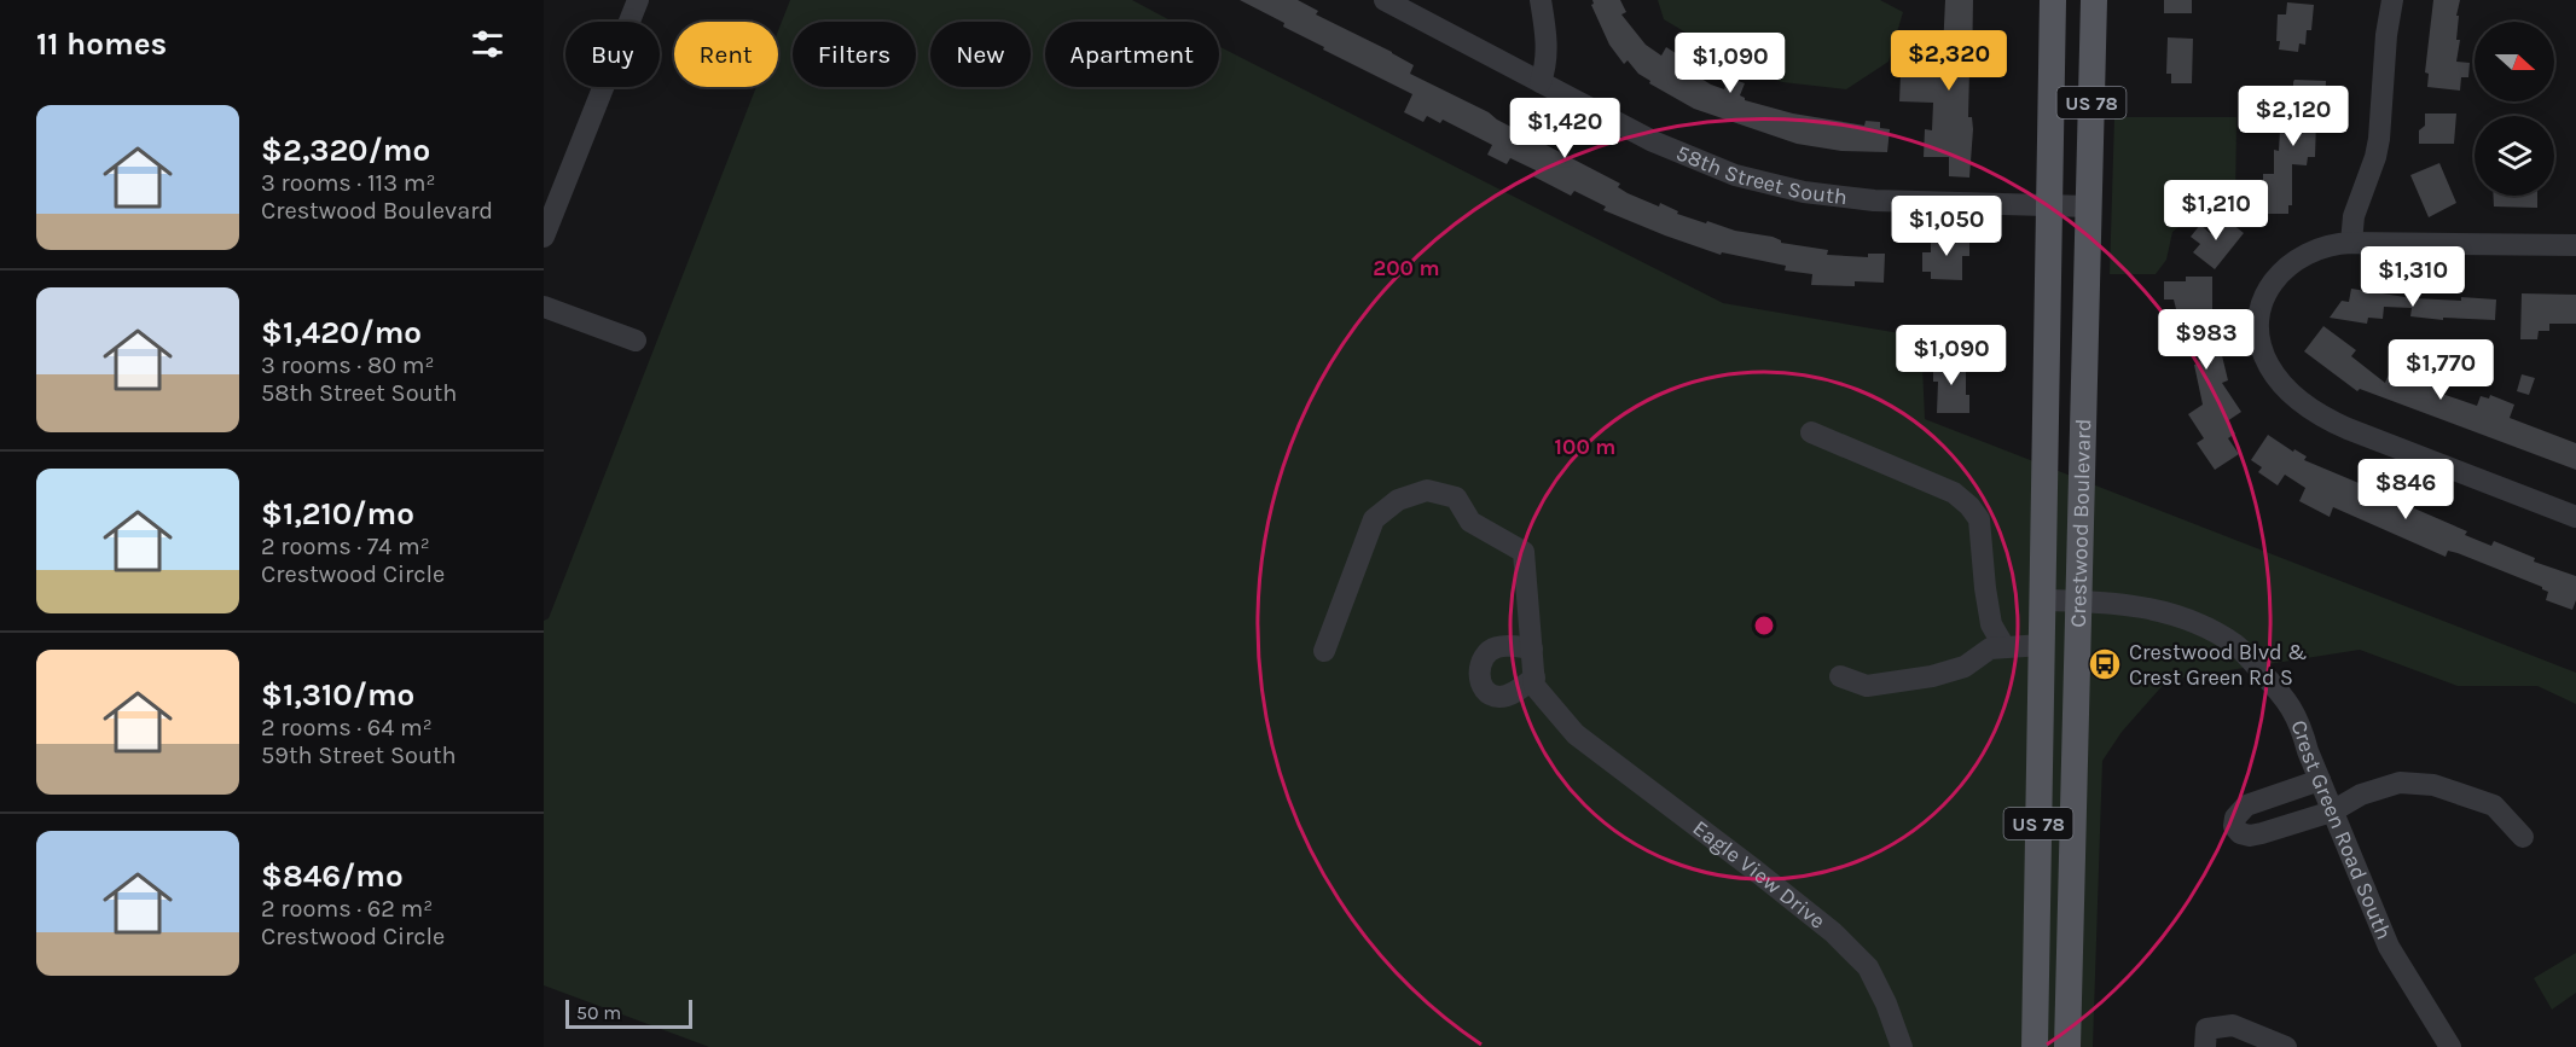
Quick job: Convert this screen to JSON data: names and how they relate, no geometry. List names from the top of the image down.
{
  "streets": {
    "main road": ["US 78", "Crestwood Boulevard"],
    "street": ["58th Street South", "Crest Green Road South", "Eagle View Drive"]
  },
  "crossings": [
    ["58th Street South", "Crestwood Boulevard"],
    ["Crestwood Boulevard", "Crest Green Road South"]
  ],
  "places": {
    "bus stop": ["Crestwood Blvd & Crest Green Rd S"]
  },
  "scale_bar": "50 m",
  "north": "right",
  "page": {
    "heading": "11 homes",
    "chip": [
      "Buy",
      "Rent",
      "Filters",
      "New",
      "Apartment"
    ],
    "price": [
      "$2,320",
      "$1,090",
      "$2,120",
      "$1,420",
      "$1,210",
      "$1,050",
      "$1,310",
      "$983",
      "$1,090",
      "$1,770",
      "$846"
    ],
    "list": [
      {
        "name": "$2,320/mo",
        "note": "3 rooms · 113 m² · Crestwood Boulevard"
      },
      {
        "name": "$1,420/mo",
        "note": "3 rooms · 80 m² · 58th Street South"
      },
      {
        "name": "$1,210/mo",
        "note": "2 rooms · 74 m² · Crestwood Circle"
      },
      {
        "name": "$1,310/mo",
        "note": "2 rooms · 64 m² · 59th Street South"
      },
      {
        "name": "$846/mo",
        "note": "2 rooms · 62 m² · Crestwood Circle"
      }
    ],
    "scale": "50 m"
  },
  "rings": ["200 m", "100 m"]
}
